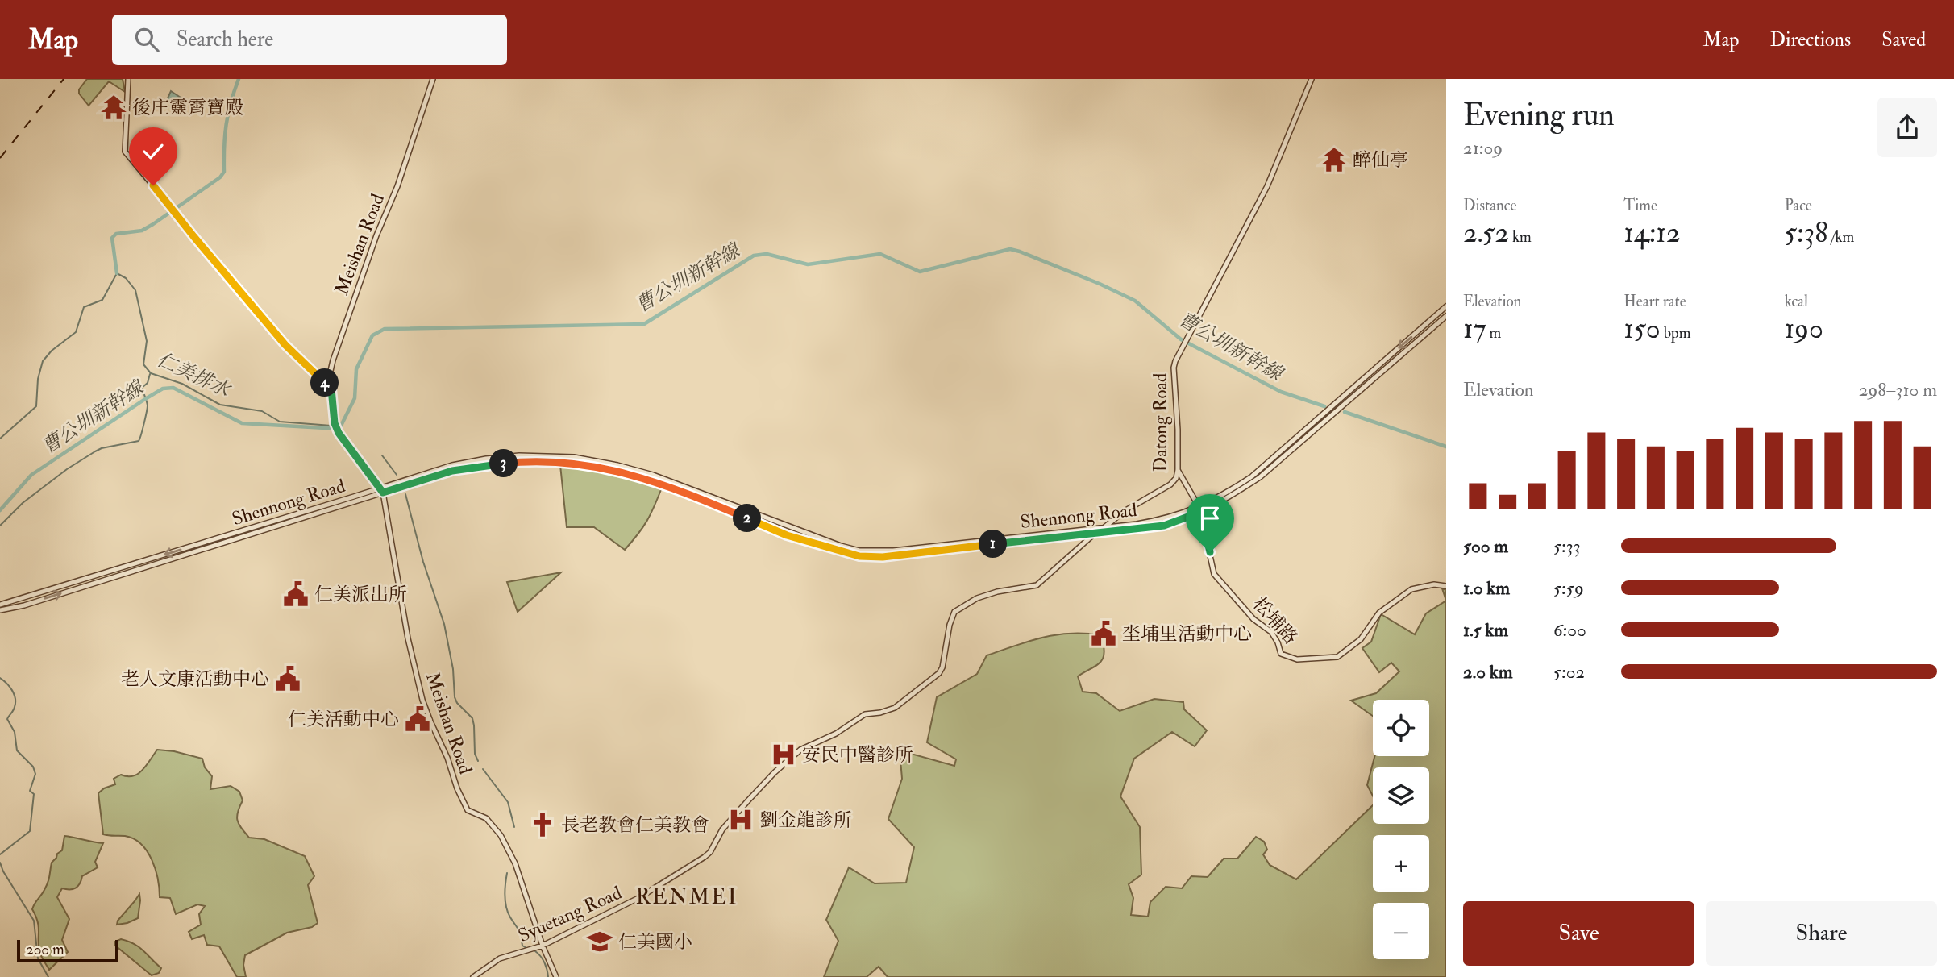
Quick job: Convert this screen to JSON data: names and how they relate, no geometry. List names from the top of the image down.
{
  "streets": {
    "street": [
      "Meishan Road",
      "Datong Road",
      "Shennong Road",
      "松埔路",
      "Syuetang Road"
    ]
  },
  "crossings": [
    ["Meishan Road", "Shennong Road"],
    ["Meishan Road", "Syuetang Road"],
    ["Datong Road", "Shennong Road"],
    ["Datong Road", "松埔路"],
    ["Datong Road", "Syuetang Road"],
    ["Shennong Road", "松埔路"]
  ],
  "districts": ["RENMEI"],
  "water": ["曹公圳新幹線", "仁美排水"],
  "places": {
    "temple": ["後庄靈霄寶殿", "醉仙亭"],
    "public building": [
      "仁美派出所",
      "坔埔里活動中心",
      "老人文康活動中心",
      "仁美活動中心"
    ],
    "hospital": ["安民中醫診所", "劉金龍診所"],
    "church": ["長老教會仁美教會"],
    "school or university": ["仁美國小"]
  },
  "scale_bar": "200 m",
  "page": {
    "header": "Map",
    "search": "Search here",
    "nav": ["Map", "Directions", "Saved"],
    "heading": ["Evening run", "21:09"],
    "stats": [
      ["Distance", "2.52 km"],
      ["Time", "14:12"],
      ["Pace", "5:38 /km"],
      ["Elevation", "17 m"],
      ["Heart rate", "150 bpm"],
      ["kcal", "190"]
    ],
    "chart": ["Elevation", "298–310 m"],
    "pins": [
      "4",
      "3",
      "2",
      "1"
    ],
    "list": [
      {
        "name": "500 m",
        "note": "5:33"
      },
      {
        "name": "1.0 km",
        "note": "5:59"
      },
      {
        "name": "1.5 km",
        "note": "6:00"
      },
      {
        "name": "2.0 km",
        "note": "5:02"
      }
    ],
    "map_buttons": ["+", "−"],
    "buttons": ["Save", "Share"],
    "scale": "200 m"
  }
}
